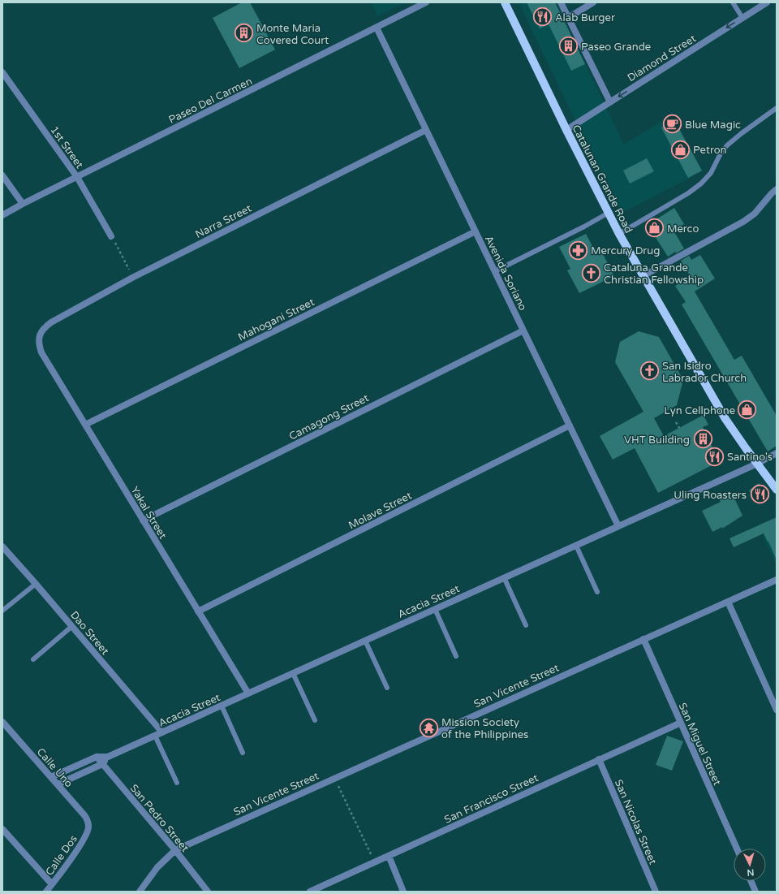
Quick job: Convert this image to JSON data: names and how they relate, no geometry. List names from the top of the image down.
{
  "streets": {
    "main road": ["Catalunan Grande Road"],
    "street": [
      "Diamond Street",
      "Paseo Del Carmen",
      "1st Street",
      "Narra Street",
      "Avenida Soriano",
      "Mahogani Street",
      "Camagong Street",
      "Molave Street",
      "Yakal Street",
      "Acacia Street",
      "Dao Street",
      "San Vicente Street",
      "San Miguel Street",
      "Calle Uno",
      "San Francisco Street",
      "San Pedro Street",
      "San Nicolas Street",
      "Calle Dos"
    ]
  },
  "crossings": [
    ["Diamond Street", "Catalunan Grande Road"],
    ["Paseo Del Carmen", "1st Street"],
    ["Paseo Del Carmen", "Avenida Soriano"],
    ["Catalunan Grande Road", "Acacia Street"],
    ["Narra Street", "Avenida Soriano"],
    ["Narra Street", "Yakal Street"],
    ["Avenida Soriano", "Mahogani Street"],
    ["Avenida Soriano", "Camagong Street"],
    ["Avenida Soriano", "Molave Street"],
    ["Avenida Soriano", "Acacia Street"],
    ["Mahogani Street", "Yakal Street"],
    ["Camagong Street", "Yakal Street"],
    ["Molave Street", "Yakal Street"],
    ["Yakal Street", "Acacia Street"],
    ["Acacia Street", "Dao Street"],
    ["Acacia Street", "Calle Uno"],
    ["Acacia Street", "San Pedro Street"],
    ["San Vicente Street", "San Miguel Street"],
    ["San Vicente Street", "San Pedro Street"],
    ["San Miguel Street", "San Francisco Street"],
    ["Calle Uno", "Calle Dos"],
    ["San Francisco Street", "San Nicolas Street"]
  ],
  "one_way": ["Diamond Street"],
  "places": {
    "restaurant": ["Alab Burger", "Santino's", "Uling Roasters"],
    "building": ["Monte Maria Covered Court", "Paseo Grande", "VHT Building"],
    "cafe": ["Blue Magic"],
    "shop": ["Petron", "Merco", "Lyn Cellphone"],
    "pharmacy": ["Mercury Drug"],
    "church": ["Cataluna Grande Christian Fellowship", "San Isidro Labrador Church"],
    "temple": ["Mission Society of the Philippines"]
  },
  "north": "bottom"
}
